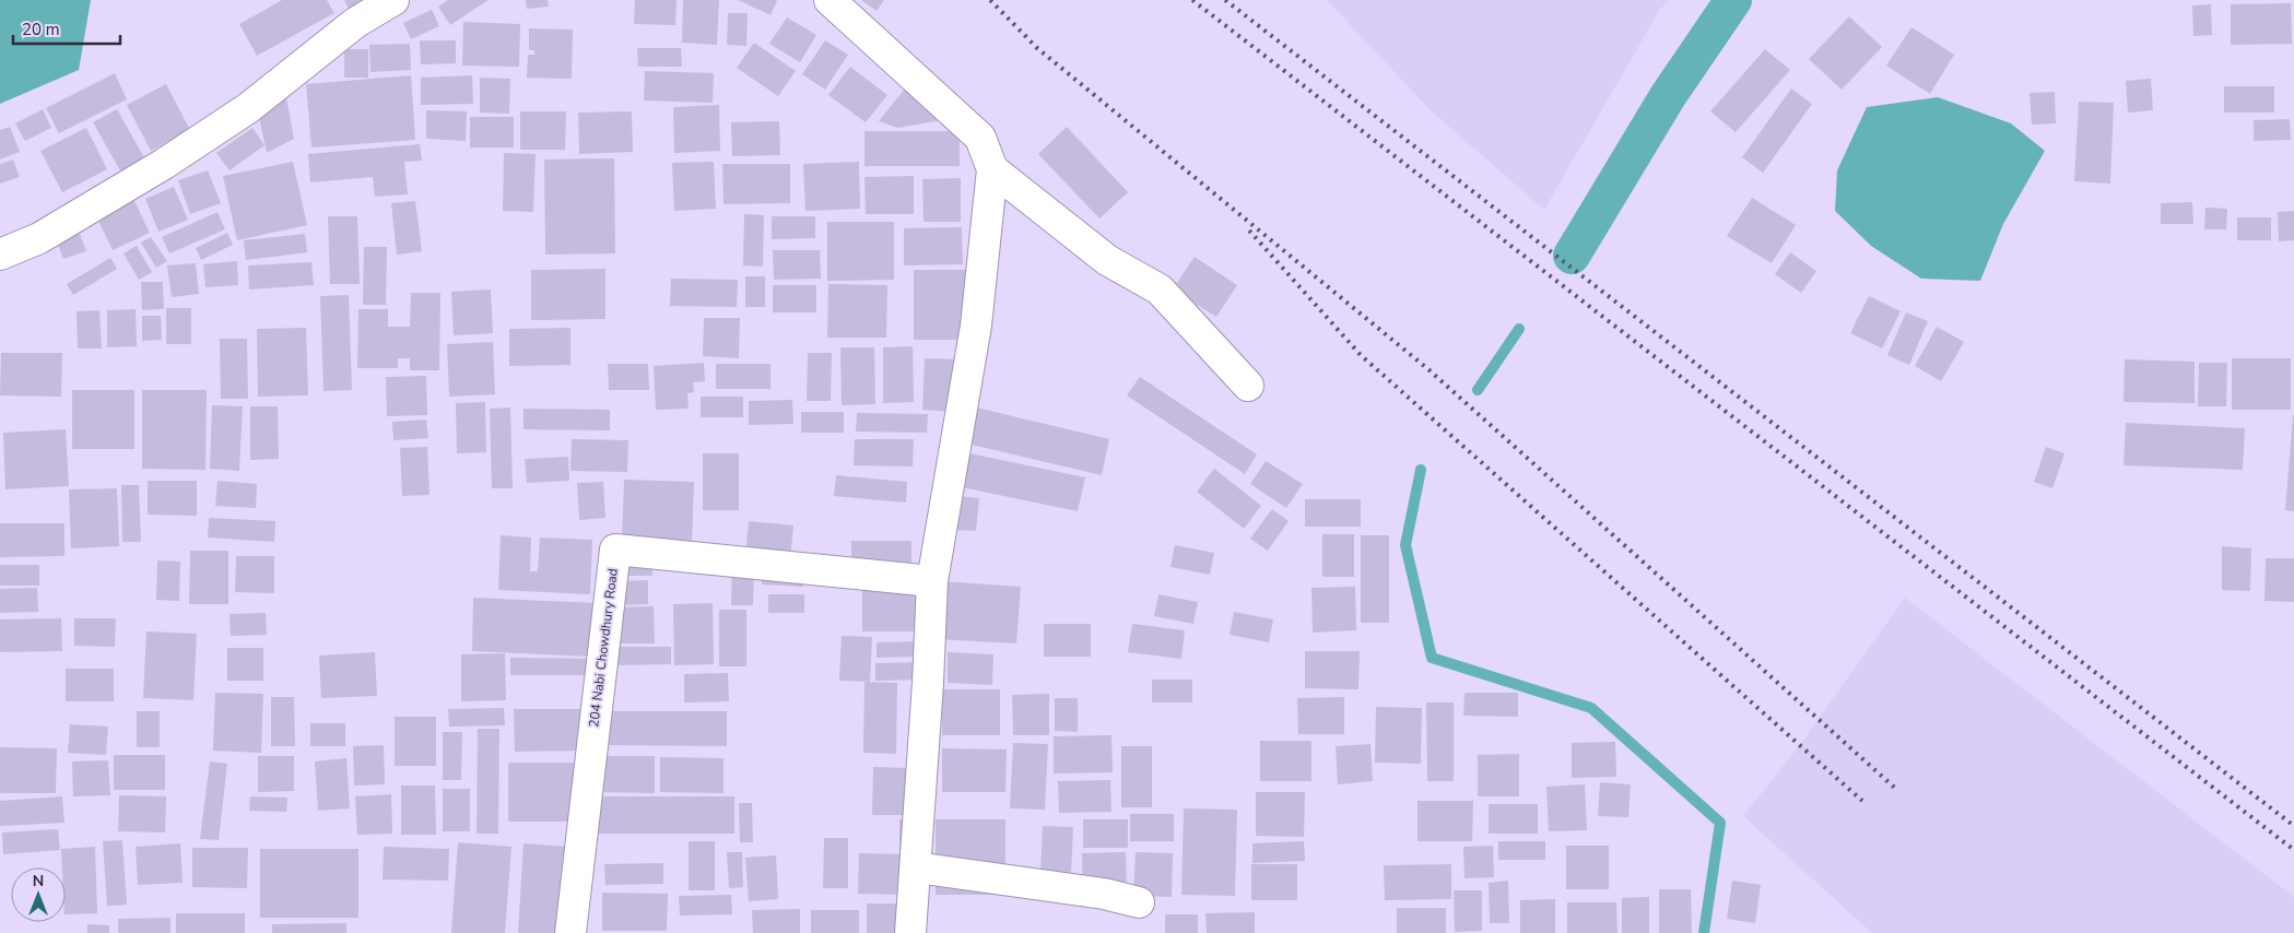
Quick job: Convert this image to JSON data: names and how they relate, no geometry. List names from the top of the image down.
{
  "streets": {
    "street": ["204 Nabi Chowdhury Road"]
  },
  "scale_bar": "20 m",
  "north": "top"
}
